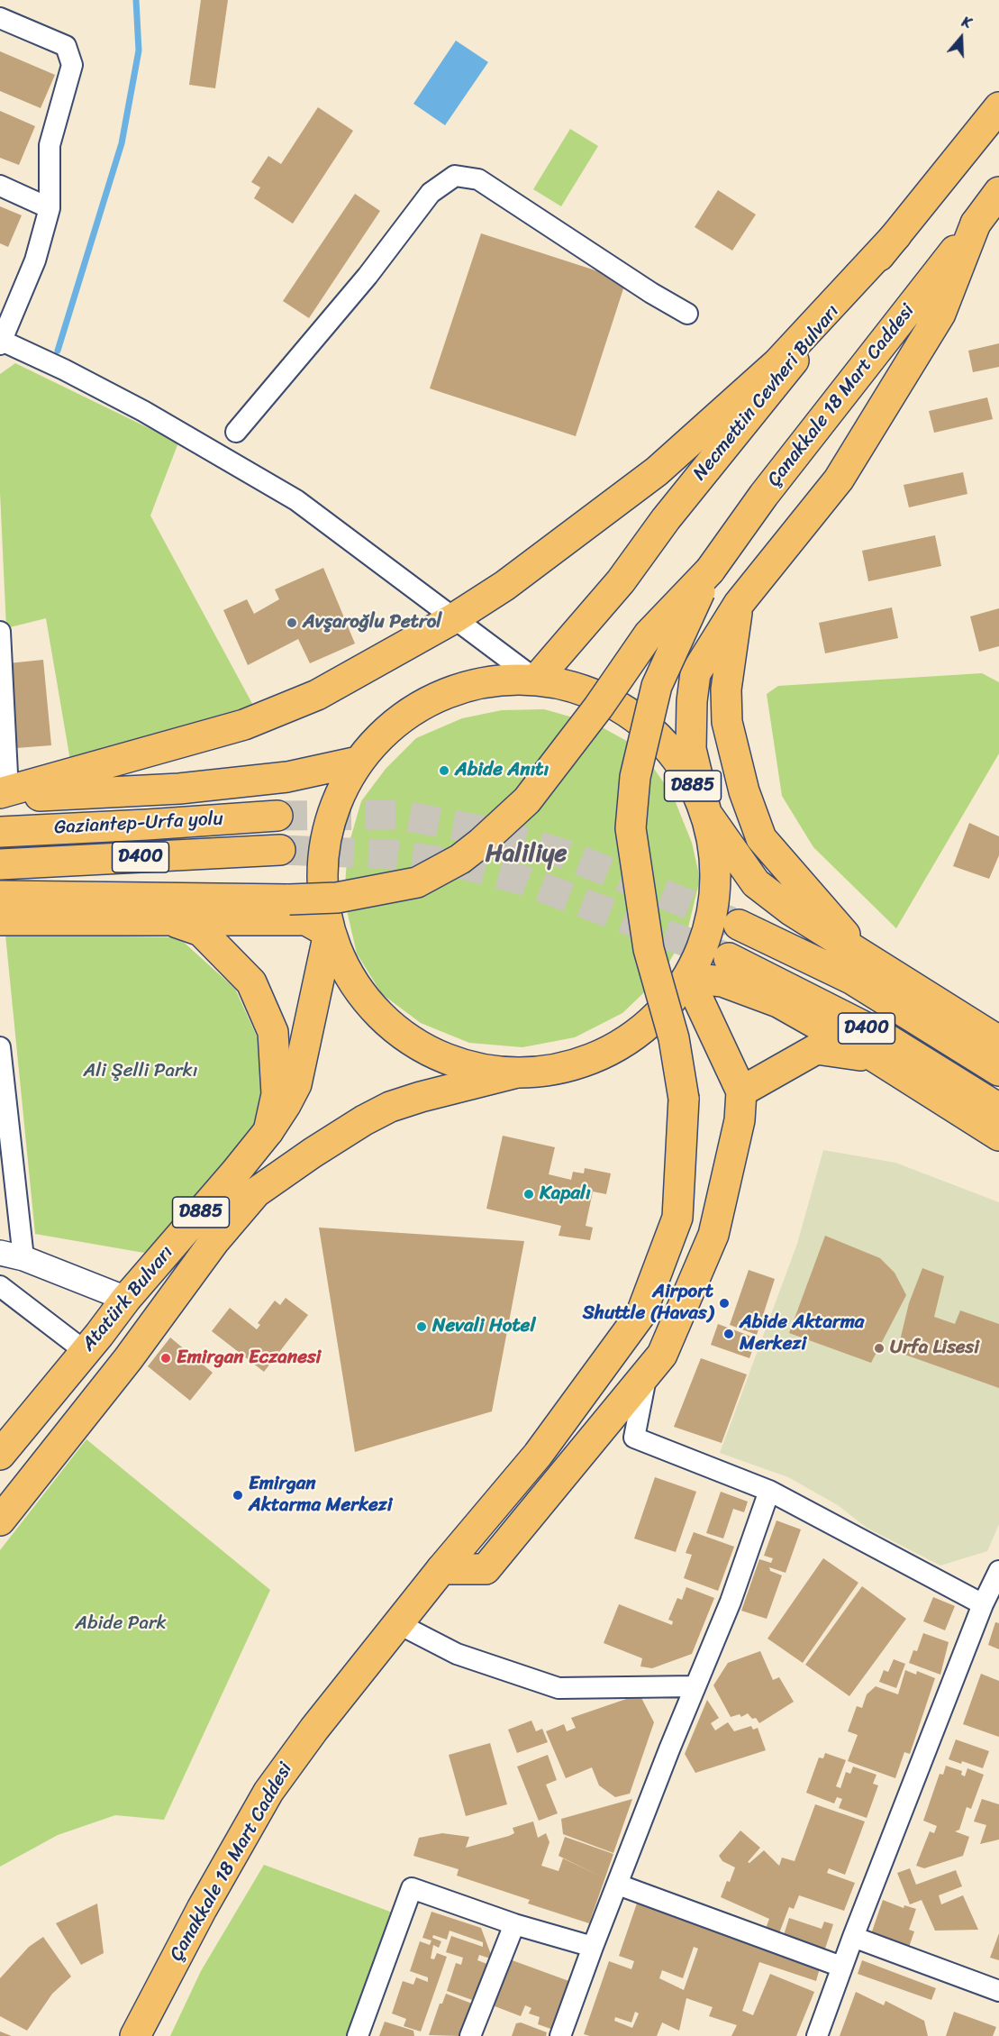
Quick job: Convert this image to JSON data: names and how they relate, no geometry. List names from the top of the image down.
{
  "streets": {
    "main road": [
      "Necmettin Cevheri Bulvarı",
      "Çanakkale 18 Mart Caddesi",
      "D885",
      "Gaziantep-Urfa yolu",
      "D400",
      "Atatürk Bulvarı"
    ]
  },
  "crossings": [
    ["Necmettin Cevheri Bulvarı", "D885"],
    ["D885", "Atatürk Bulvarı"]
  ],
  "districts": ["Haliliye"],
  "parks": ["Ali Şelli Parkı", "Abide Park"],
  "places": [
    "Avşaroğlu Petrol",
    "Abide Anıtı",
    "Kapalı",
    "Airport Shuttle (Havas)",
    "Nevali Hotel",
    "Abide Aktarma Merkezi",
    "Urfa Lisesi",
    "Emirgan Eczanesi",
    "Emirgan Aktarma Merkezi"
  ],
  "north": "top"
}
